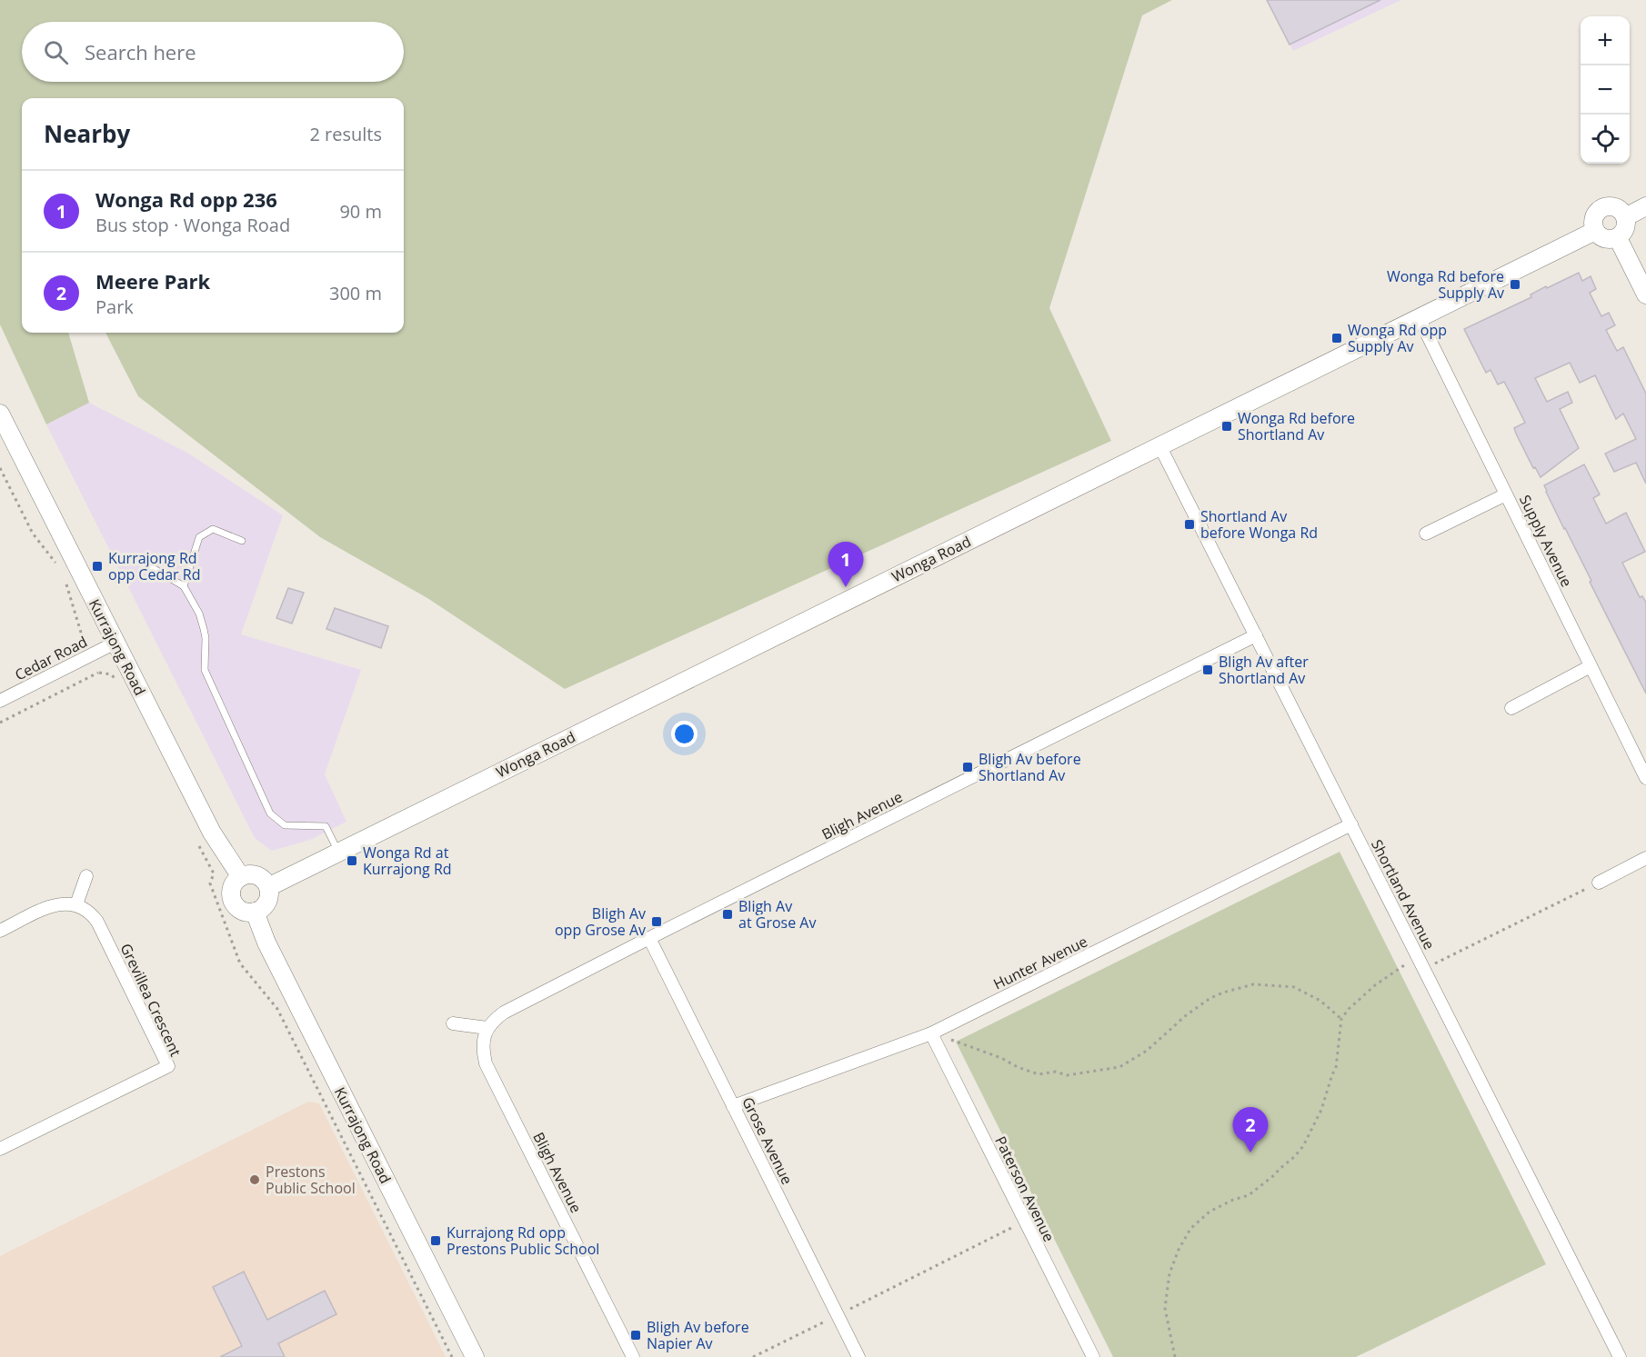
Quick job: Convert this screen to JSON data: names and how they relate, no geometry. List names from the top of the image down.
{
  "streets": {
    "street": [
      "Supply Avenue",
      "Wonga Road",
      "Kurrajong Road",
      "Cedar Road",
      "Bligh Avenue",
      "Shortland Avenue",
      "Hunter Avenue",
      "Grevillea Crescent",
      "Grose Avenue",
      "Paterson Avenue"
    ]
  },
  "crossings": [
    ["Supply Avenue", "Wonga Road"],
    ["Wonga Road", "Kurrajong Road"],
    ["Wonga Road", "Shortland Avenue"],
    ["Kurrajong Road", "Cedar Road"],
    ["Bligh Avenue", "Shortland Avenue"],
    ["Bligh Avenue", "Grose Avenue"],
    ["Shortland Avenue", "Hunter Avenue"],
    ["Hunter Avenue", "Grose Avenue"],
    ["Hunter Avenue", "Paterson Avenue"]
  ],
  "places": {
    "transit": [
      "Wonga Rd before Supply Av",
      "Wonga Rd opp Supply Av",
      "Wonga Rd before Shortland Av",
      "Shortland Av before Wonga Rd",
      "Kurrajong Rd opp Cedar Rd",
      "Bligh Av after Shortland Av",
      "Bligh Av before Shortland Av",
      "Wonga Rd at Kurrajong Rd",
      "Bligh Av at Grose Av",
      "Bligh Av opp Grose Av",
      "Kurrajong Rd opp Prestons Public School",
      "Bligh Av before Napier Av"
    ],
    "other": ["Prestons Public School"]
  },
  "page": {
    "map_buttons": ["+", "−"],
    "search": "Search here",
    "heading": ["Nearby", "2 results"],
    "list": [
      {
        "mark": "1",
        "name": "Wonga Rd opp 236",
        "note": "Bus stop · Wonga Road",
        "value": "90 m"
      },
      {
        "mark": "2",
        "name": "Meere Park",
        "note": "Park",
        "value": "300 m"
      }
    ],
    "pins": ["1", "2"]
  }
}
